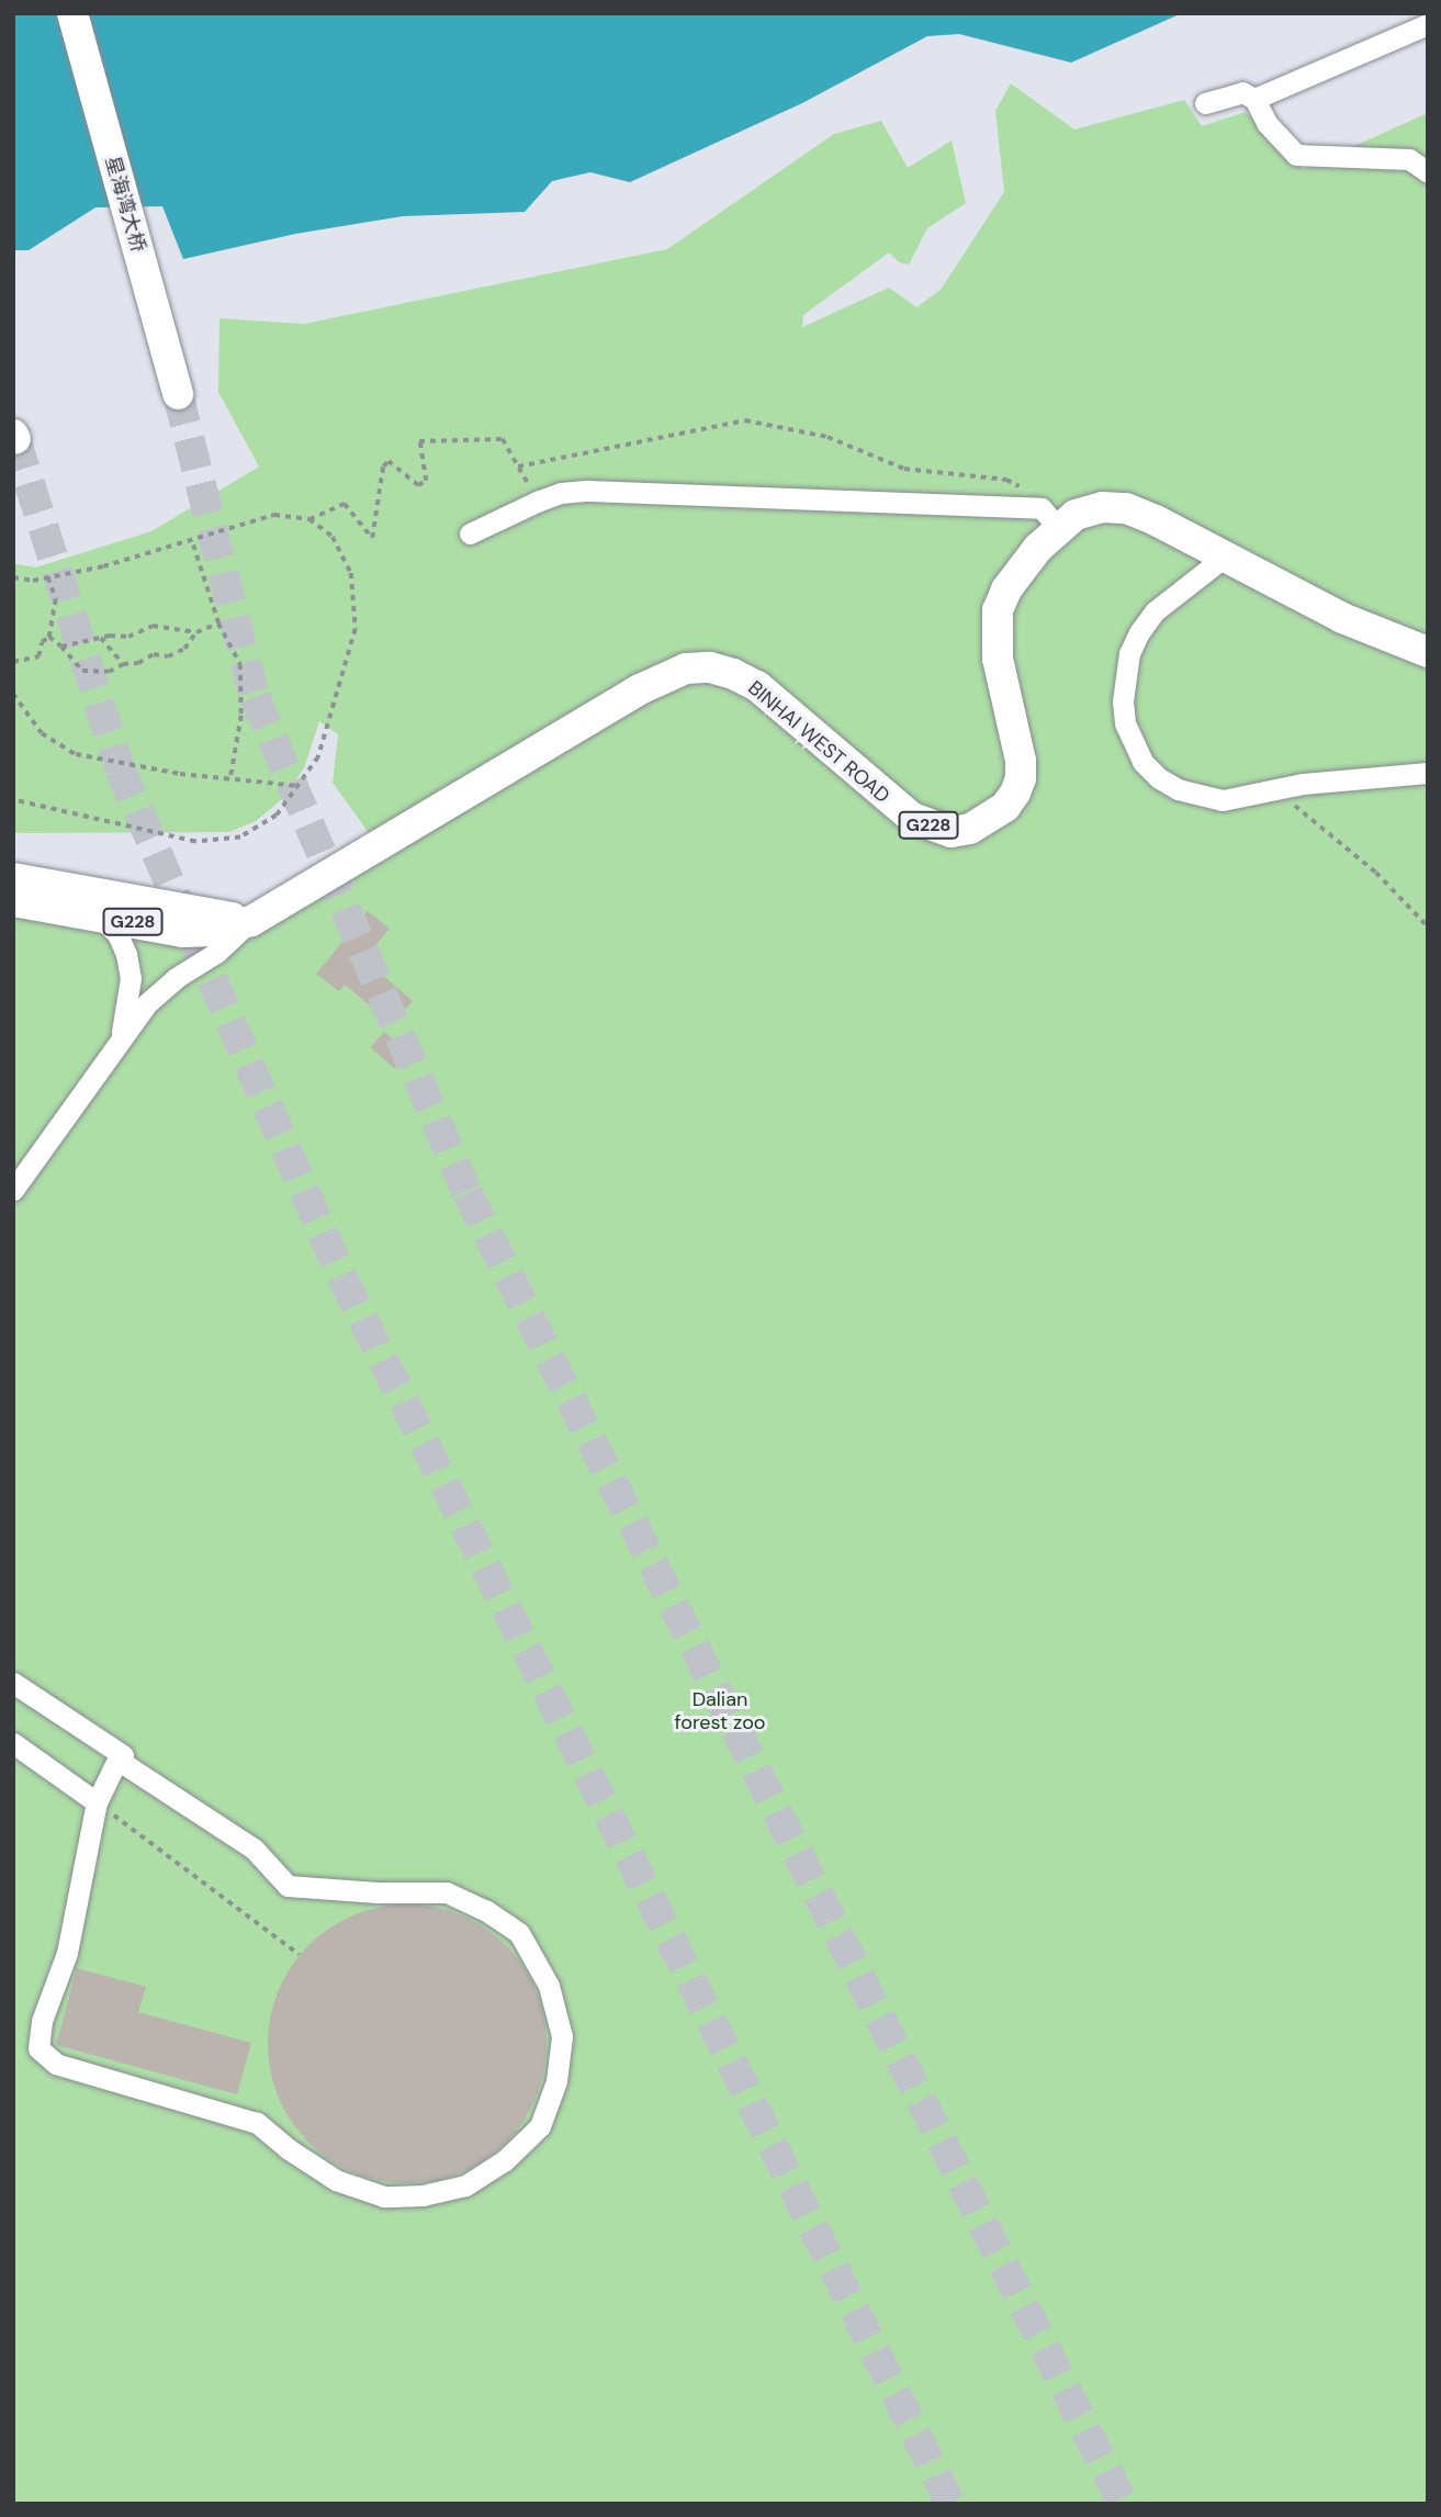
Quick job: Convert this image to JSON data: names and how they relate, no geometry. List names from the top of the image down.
{
  "streets": {
    "highway": ["星海湾大桥", "BINHAI WEST ROAD", "G228"]
  },
  "crossings": [
    ["BINHAI WEST ROAD", "G228"]
  ],
  "parks": ["Dalian forest zoo"]
}
